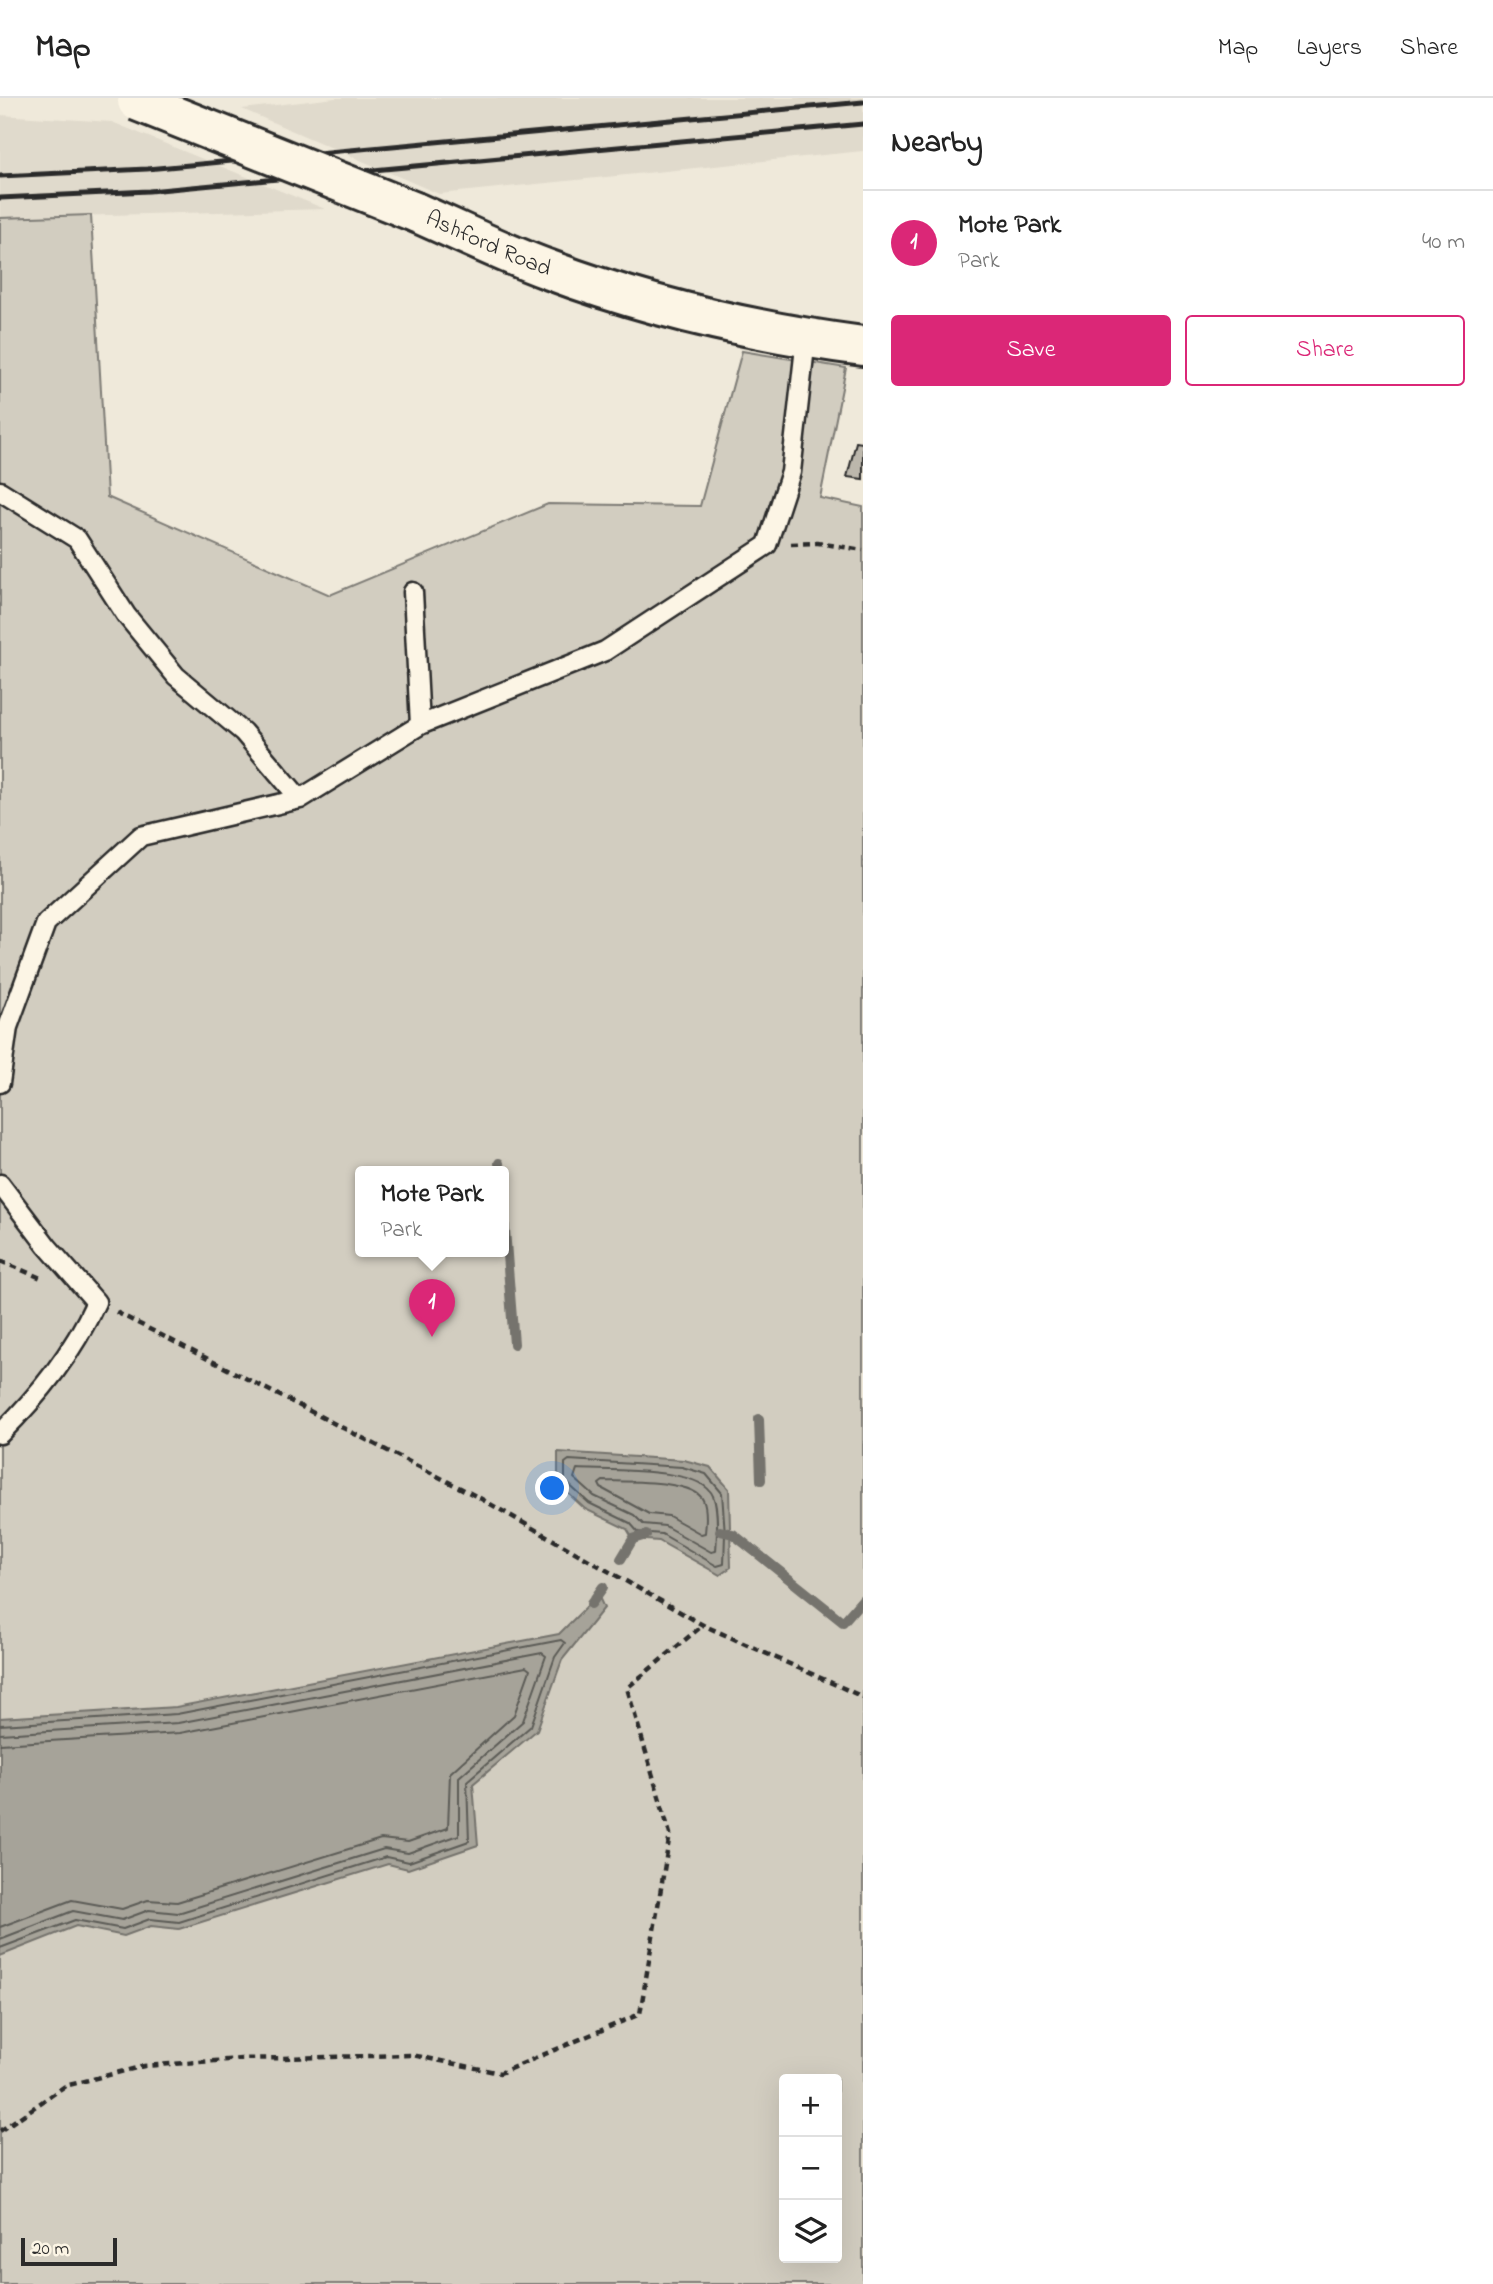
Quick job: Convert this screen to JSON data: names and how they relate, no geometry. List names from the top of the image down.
{
  "streets": {
    "main road": ["Ashford Road"]
  },
  "scale_bar": "20 m",
  "page": {
    "header": "Map",
    "nav": ["Map", "Layers", "Share"],
    "heading": "Nearby",
    "list": [
      {
        "mark": "1",
        "name": "Mote Park",
        "note": "Park",
        "value": "40 m"
      }
    ],
    "buttons": ["Save", "Share"],
    "popup": ["Mote Park", "Park"],
    "pins": "1",
    "map_buttons": ["+", "−"],
    "scale": "20 m"
  }
}
